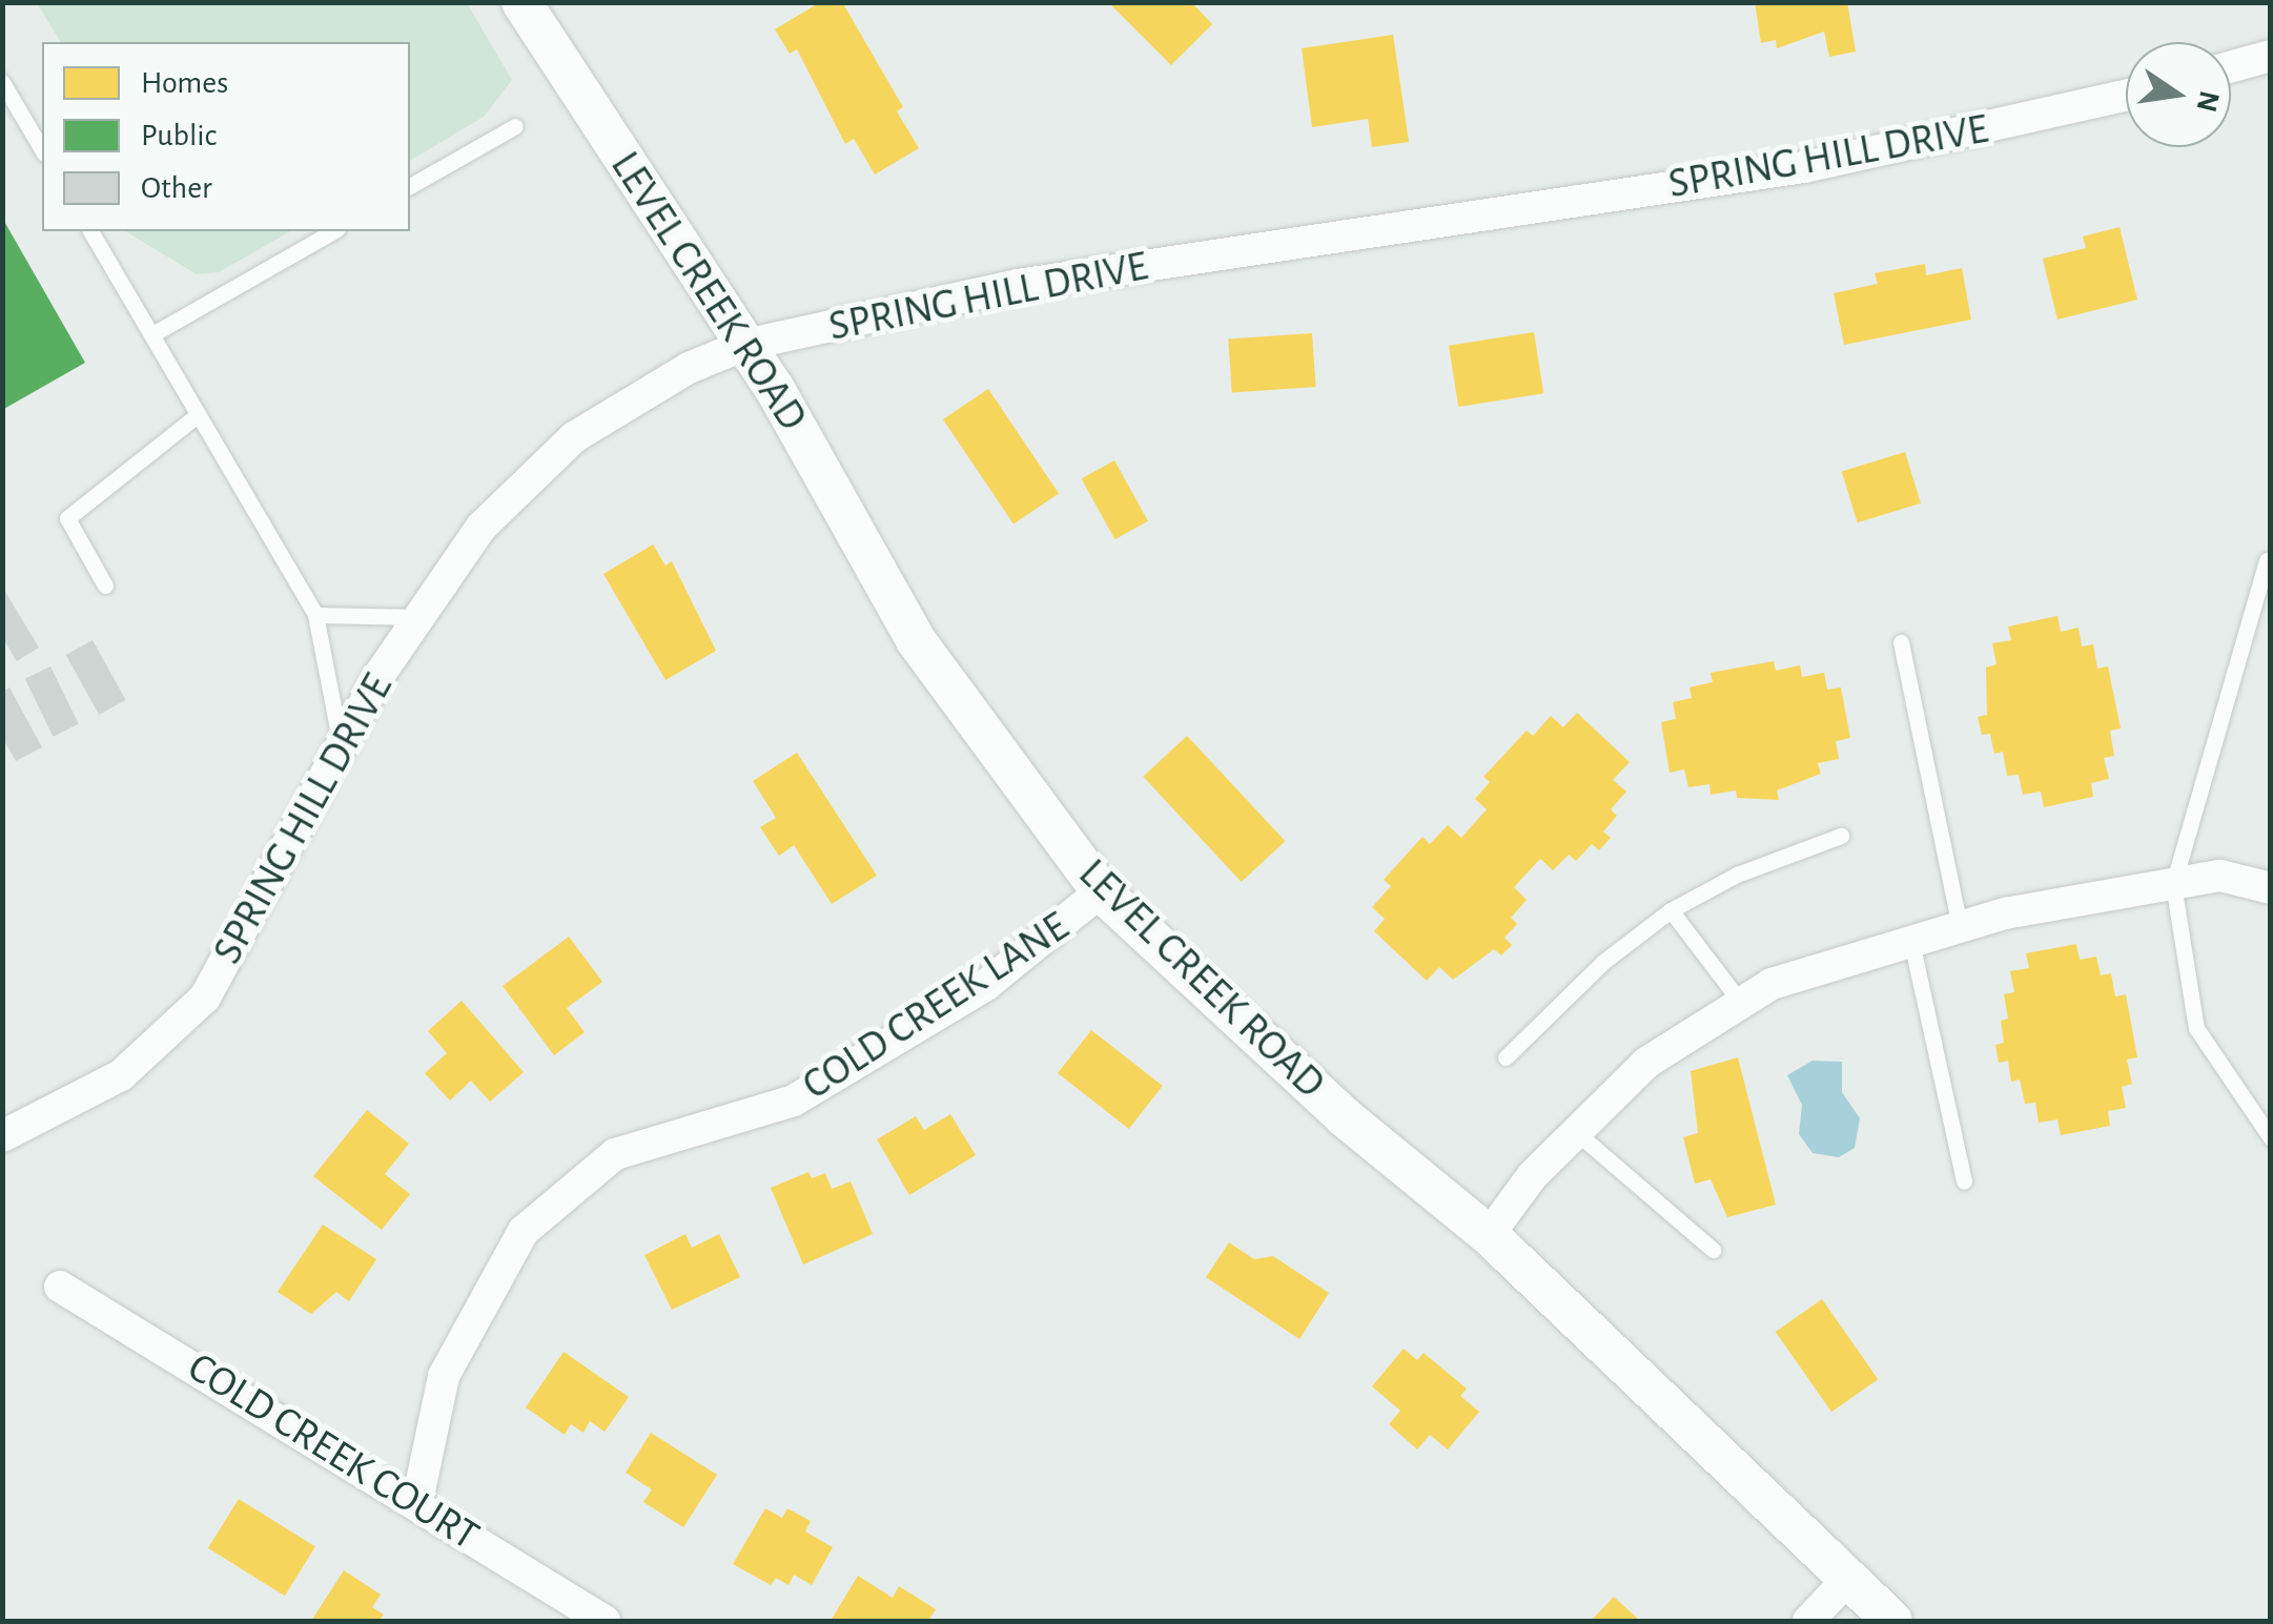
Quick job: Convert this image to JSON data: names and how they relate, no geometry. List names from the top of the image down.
{
  "streets": {
    "street": [
      "SPRING HILL DRIVE",
      "LEVEL CREEK ROAD",
      "COLD CREEK LANE",
      "COLD CREEK COURT"
    ]
  },
  "crossings": [
    ["SPRING HILL DRIVE", "LEVEL CREEK ROAD"],
    ["LEVEL CREEK ROAD", "COLD CREEK LANE"],
    ["COLD CREEK LANE", "COLD CREEK COURT"]
  ],
  "legend": ["Homes", "Public", "Other"],
  "north": "right"
}
